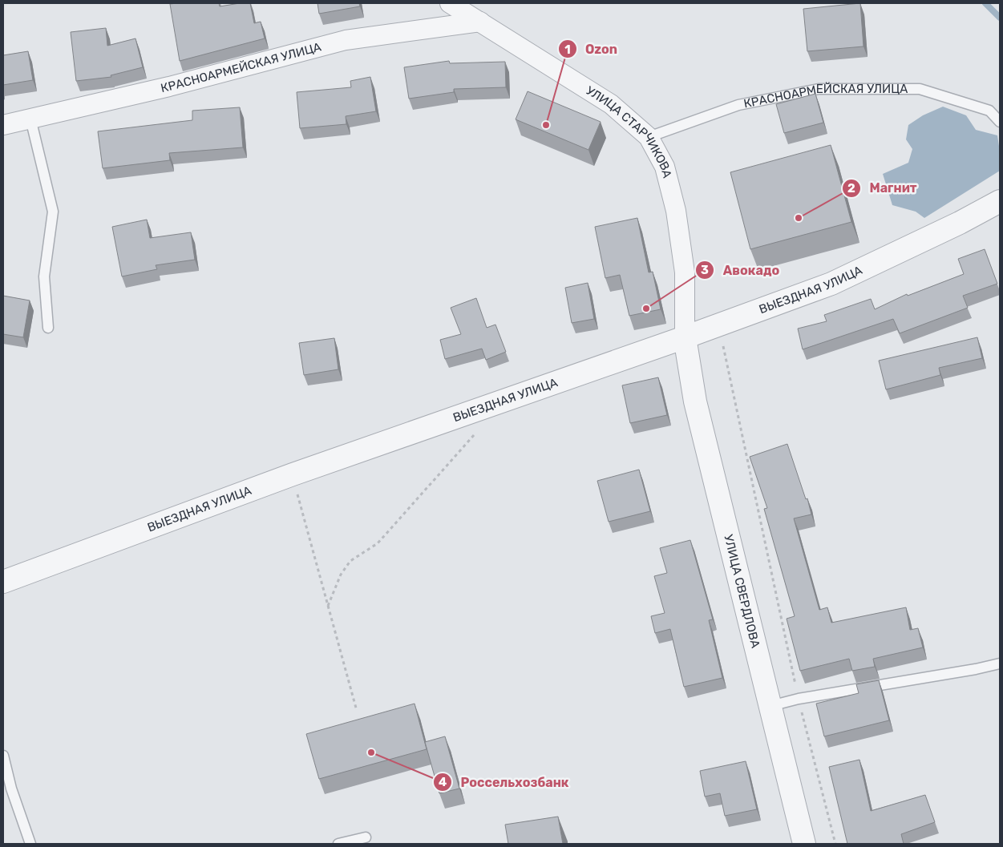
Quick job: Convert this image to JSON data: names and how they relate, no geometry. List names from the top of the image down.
{
  "streets": {
    "street": [
      "КРАСНОАРМЕЙСКАЯ УЛИЦА",
      "УЛИЦА СТАРЧИКОВА",
      "ВЫЕЗДНАЯ УЛИЦА",
      "УЛИЦА СВЕРДЛОВА"
    ]
  },
  "crossings": [
    ["КРАСНОАРМЕЙСКАЯ УЛИЦА", "УЛИЦА СТАРЧИКОВА"],
    ["УЛИЦА СТАРЧИКОВА", "ВЫЕЗДНАЯ УЛИЦА"],
    ["УЛИЦА СТАРЧИКОВА", "УЛИЦА СВЕРДЛОВА"],
    ["ВЫЕЗДНАЯ УЛИЦА", "УЛИЦА СВЕРДЛОВА"]
  ],
  "places": [
    "Ozon",
    "Магнит",
    "Авокадо",
    "Россельхозбанк"
  ]
}
